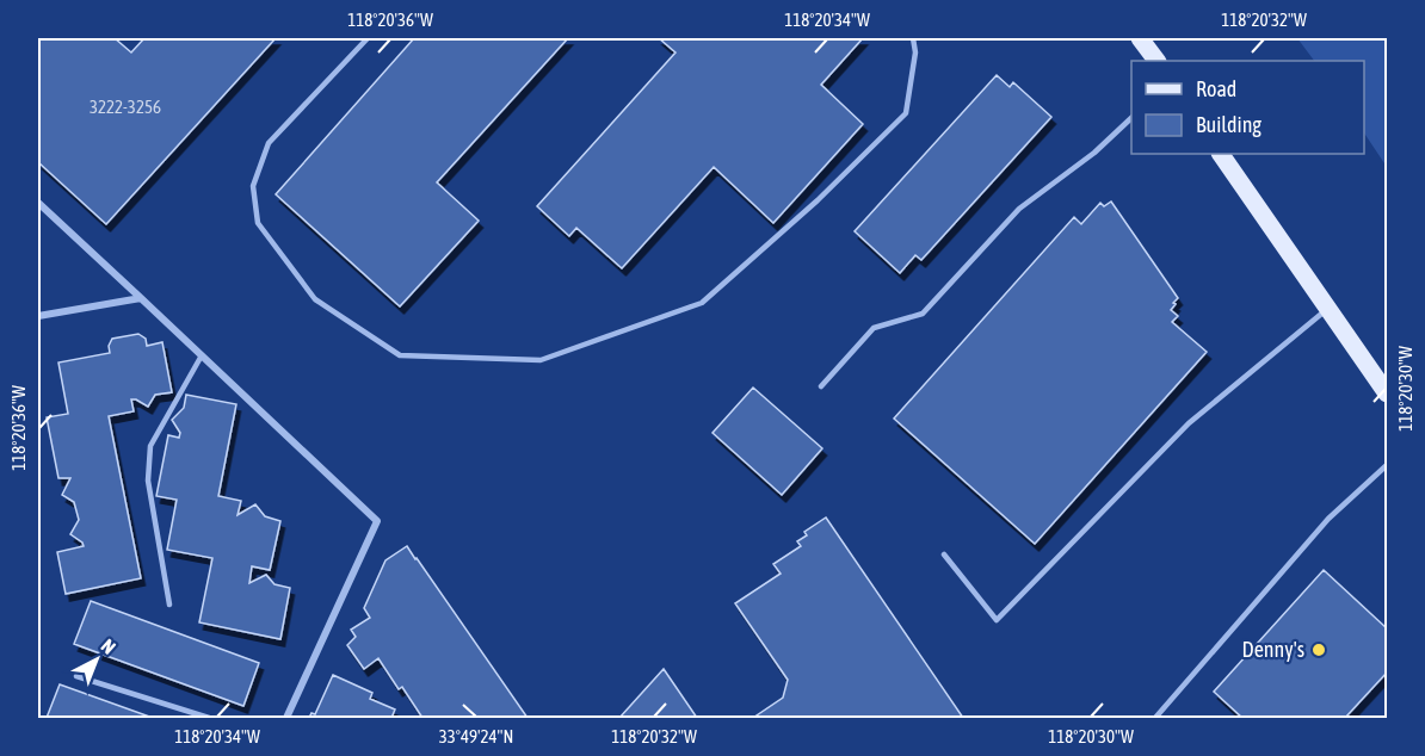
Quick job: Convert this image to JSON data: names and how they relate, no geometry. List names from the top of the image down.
{
  "places": ["Denny's"],
  "house_numbers": ["3222-3256"],
  "legend": ["Road", "Building"],
  "north": "top right",
  "coordinates": [
    "118°20'36\"W",
    "118°20'34\"W",
    "118°20'32\"W",
    "118°20'30\"W",
    "33°49'24\"N"
  ]
}
